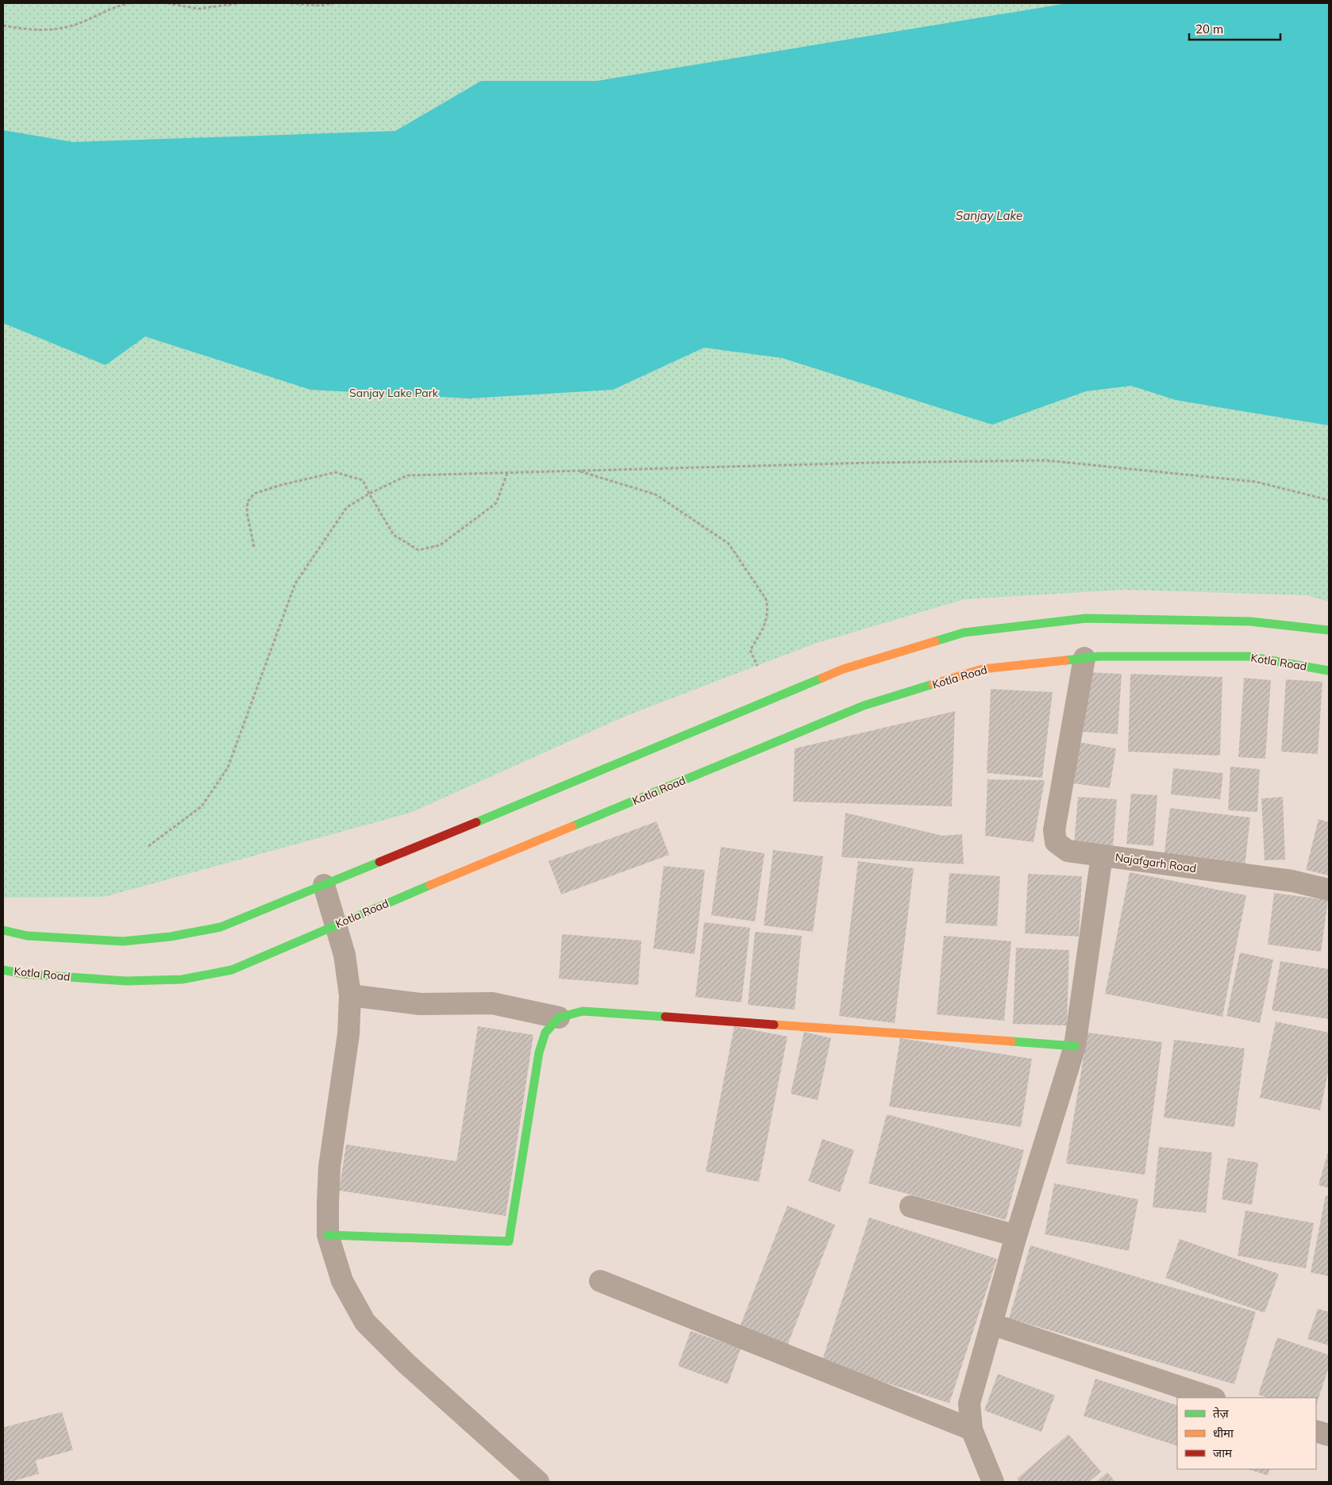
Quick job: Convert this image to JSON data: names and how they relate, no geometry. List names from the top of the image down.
{
  "streets": {
    "main road": ["Kotla Road"],
    "street": ["Najafgarh Road"]
  },
  "water": ["Sanjay Lake"],
  "parks": ["Sanjay Lake Park"],
  "legend": ["तेज़", "धीमा", "जाम"],
  "scale_bar": "20 m"
}
